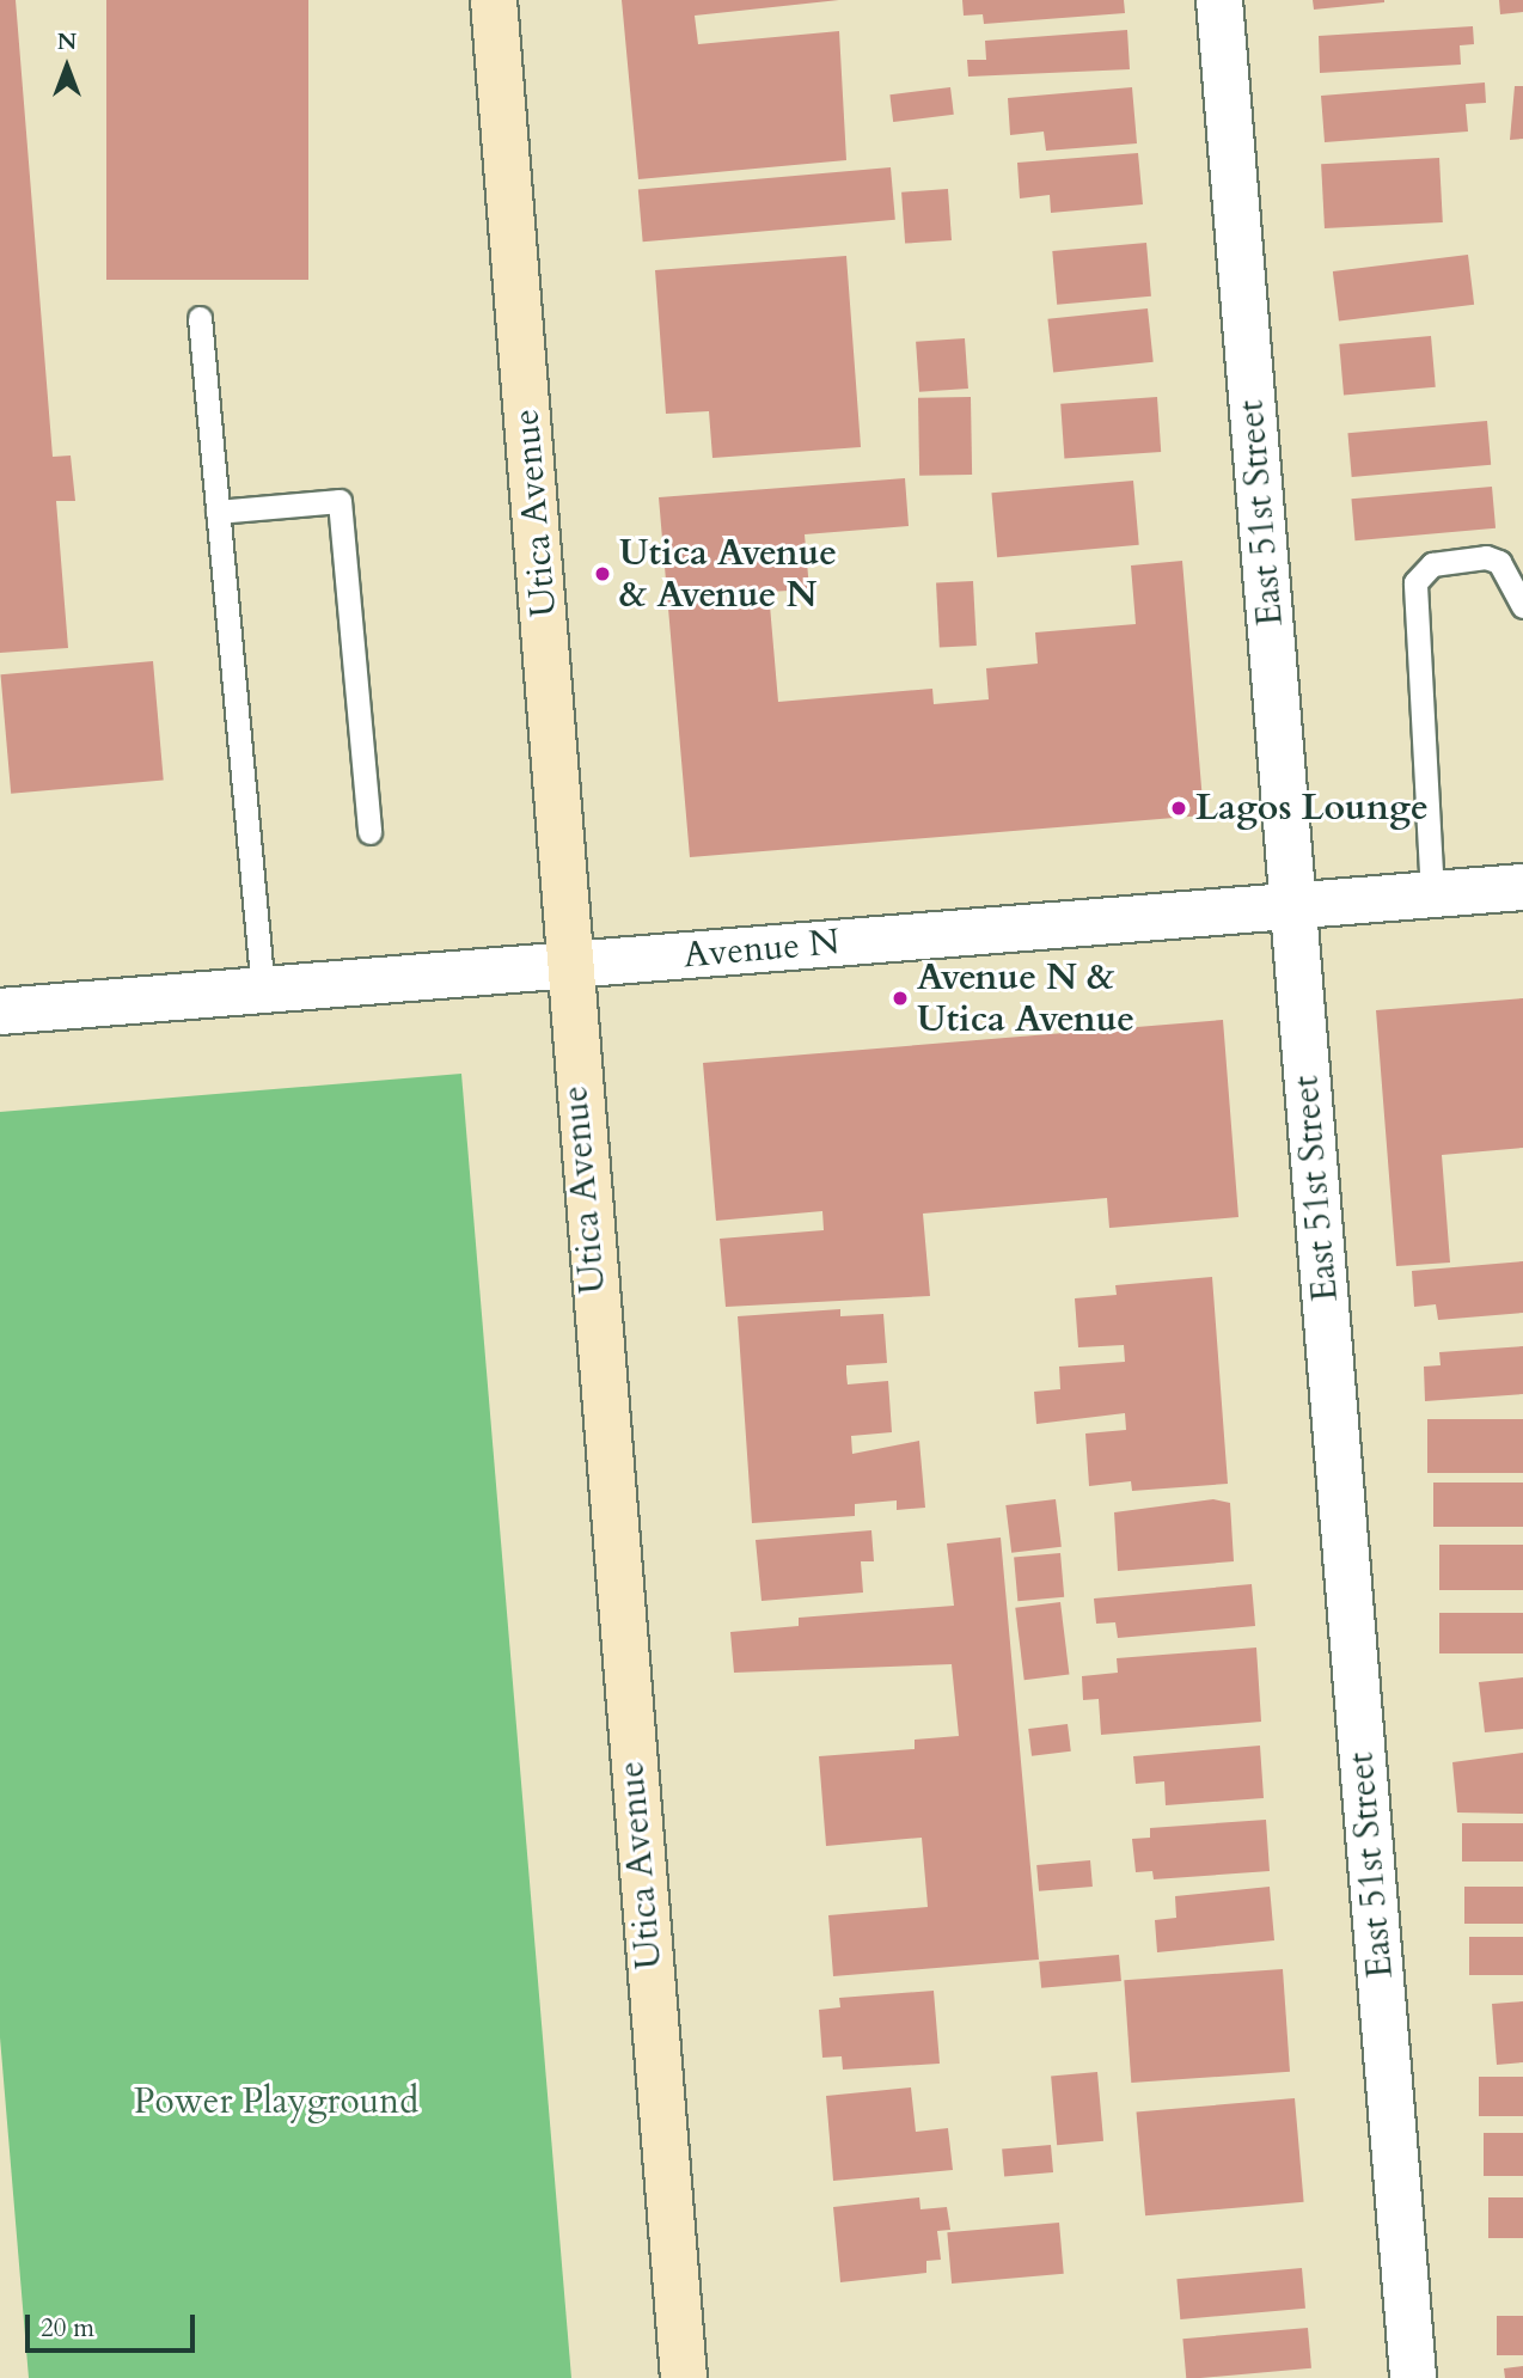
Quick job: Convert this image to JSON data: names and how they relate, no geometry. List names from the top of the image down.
{
  "streets": {
    "main road": ["Utica Avenue"],
    "street": ["East 51st Street", "Avenue N"]
  },
  "crossings": [
    ["Utica Avenue", "Avenue N"],
    ["East 51st Street", "Avenue N"]
  ],
  "parks": ["Power Playground"],
  "places": ["Utica Avenue & Avenue N", "Lagos Lounge", "Avenue N & Utica Avenue"],
  "scale_bar": "20 m",
  "north": "top"
}
